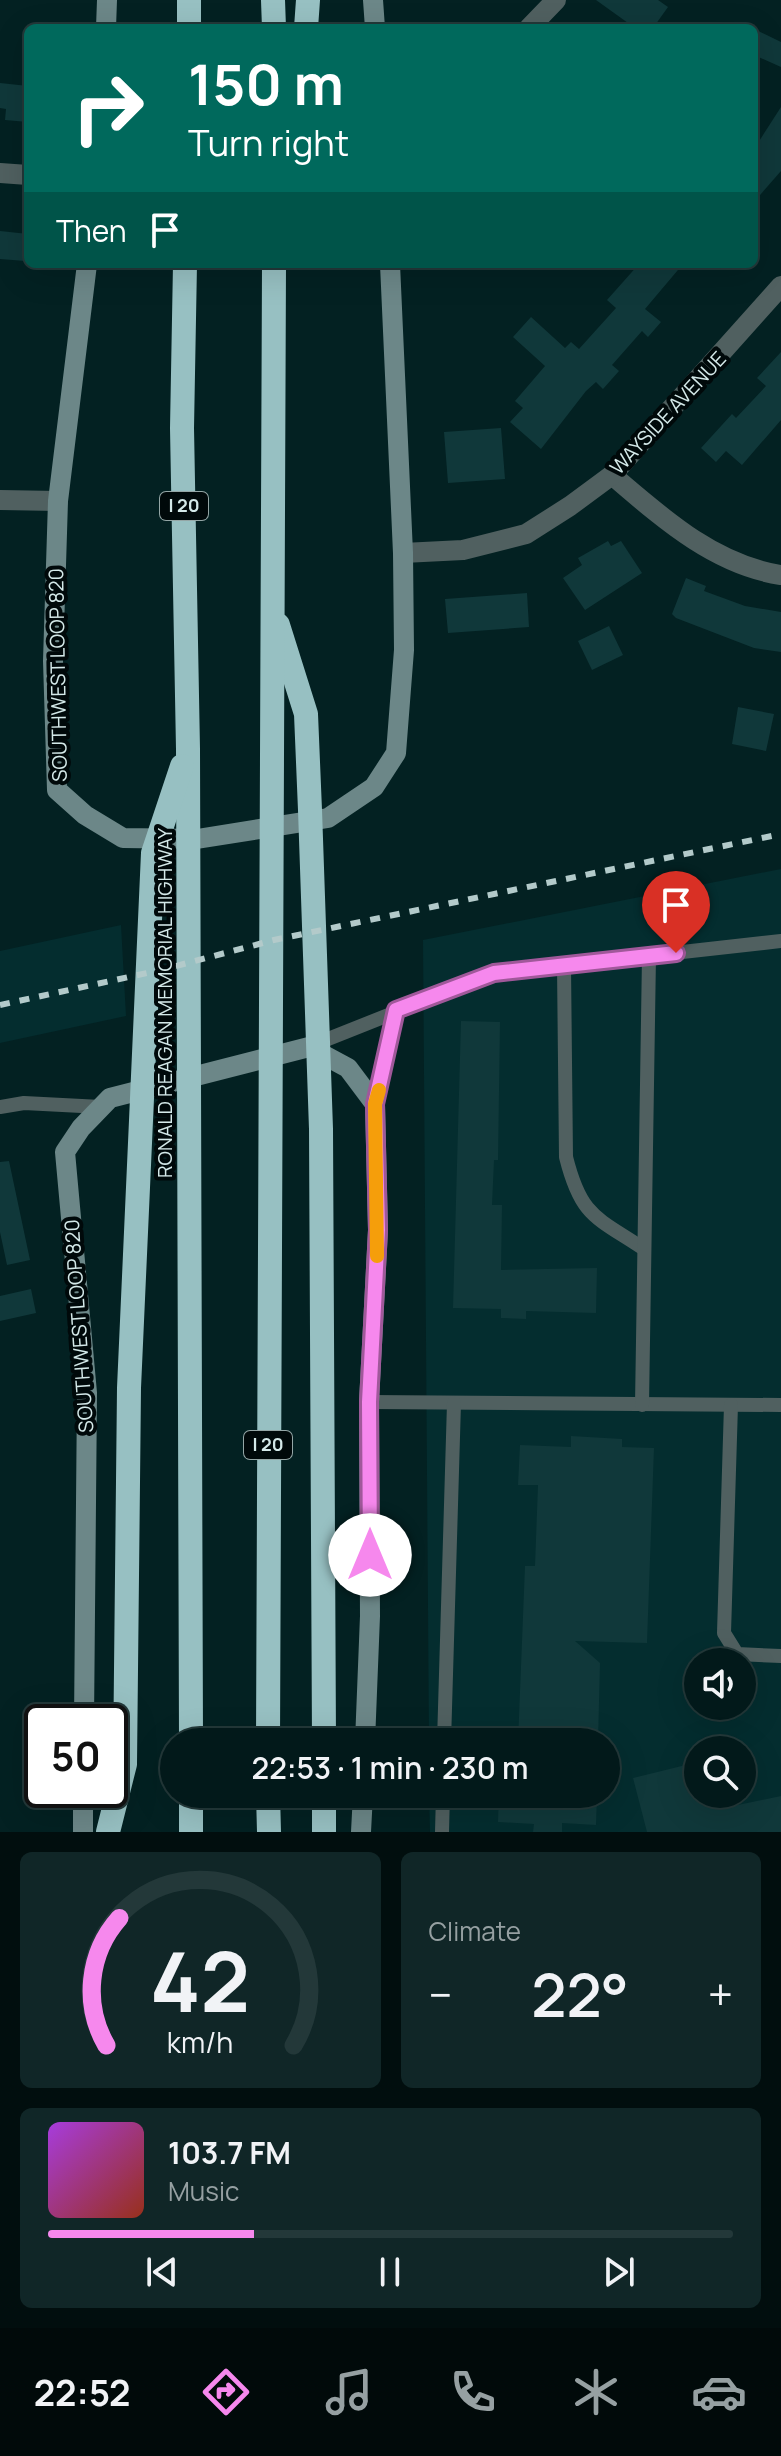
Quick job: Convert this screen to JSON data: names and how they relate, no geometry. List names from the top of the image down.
{
  "streets": {
    "highway": ["I 20", "RONALD REAGAN MEMORIAL HIGHWAY"],
    "main road": ["SOUTHWEST LOOP 820"],
    "street": ["WAYSIDE AVENUE"]
  },
  "crossings": [
    ["WAYSIDE AVENUE", "SOUTHWEST LOOP 820"]
  ],
  "page": {
    "turn": ["150 m", "Turn right"],
    "then": "Then",
    "limit": "50",
    "trip": "22:53 · 1 min · 230 m",
    "tile": "Climate",
    "heat": ["−", "22°", "+"],
    "song": ["103.7 FM", "Music"],
    "tabs": "22:52",
    "gauge": ["42", "km/h"]
  }
}
